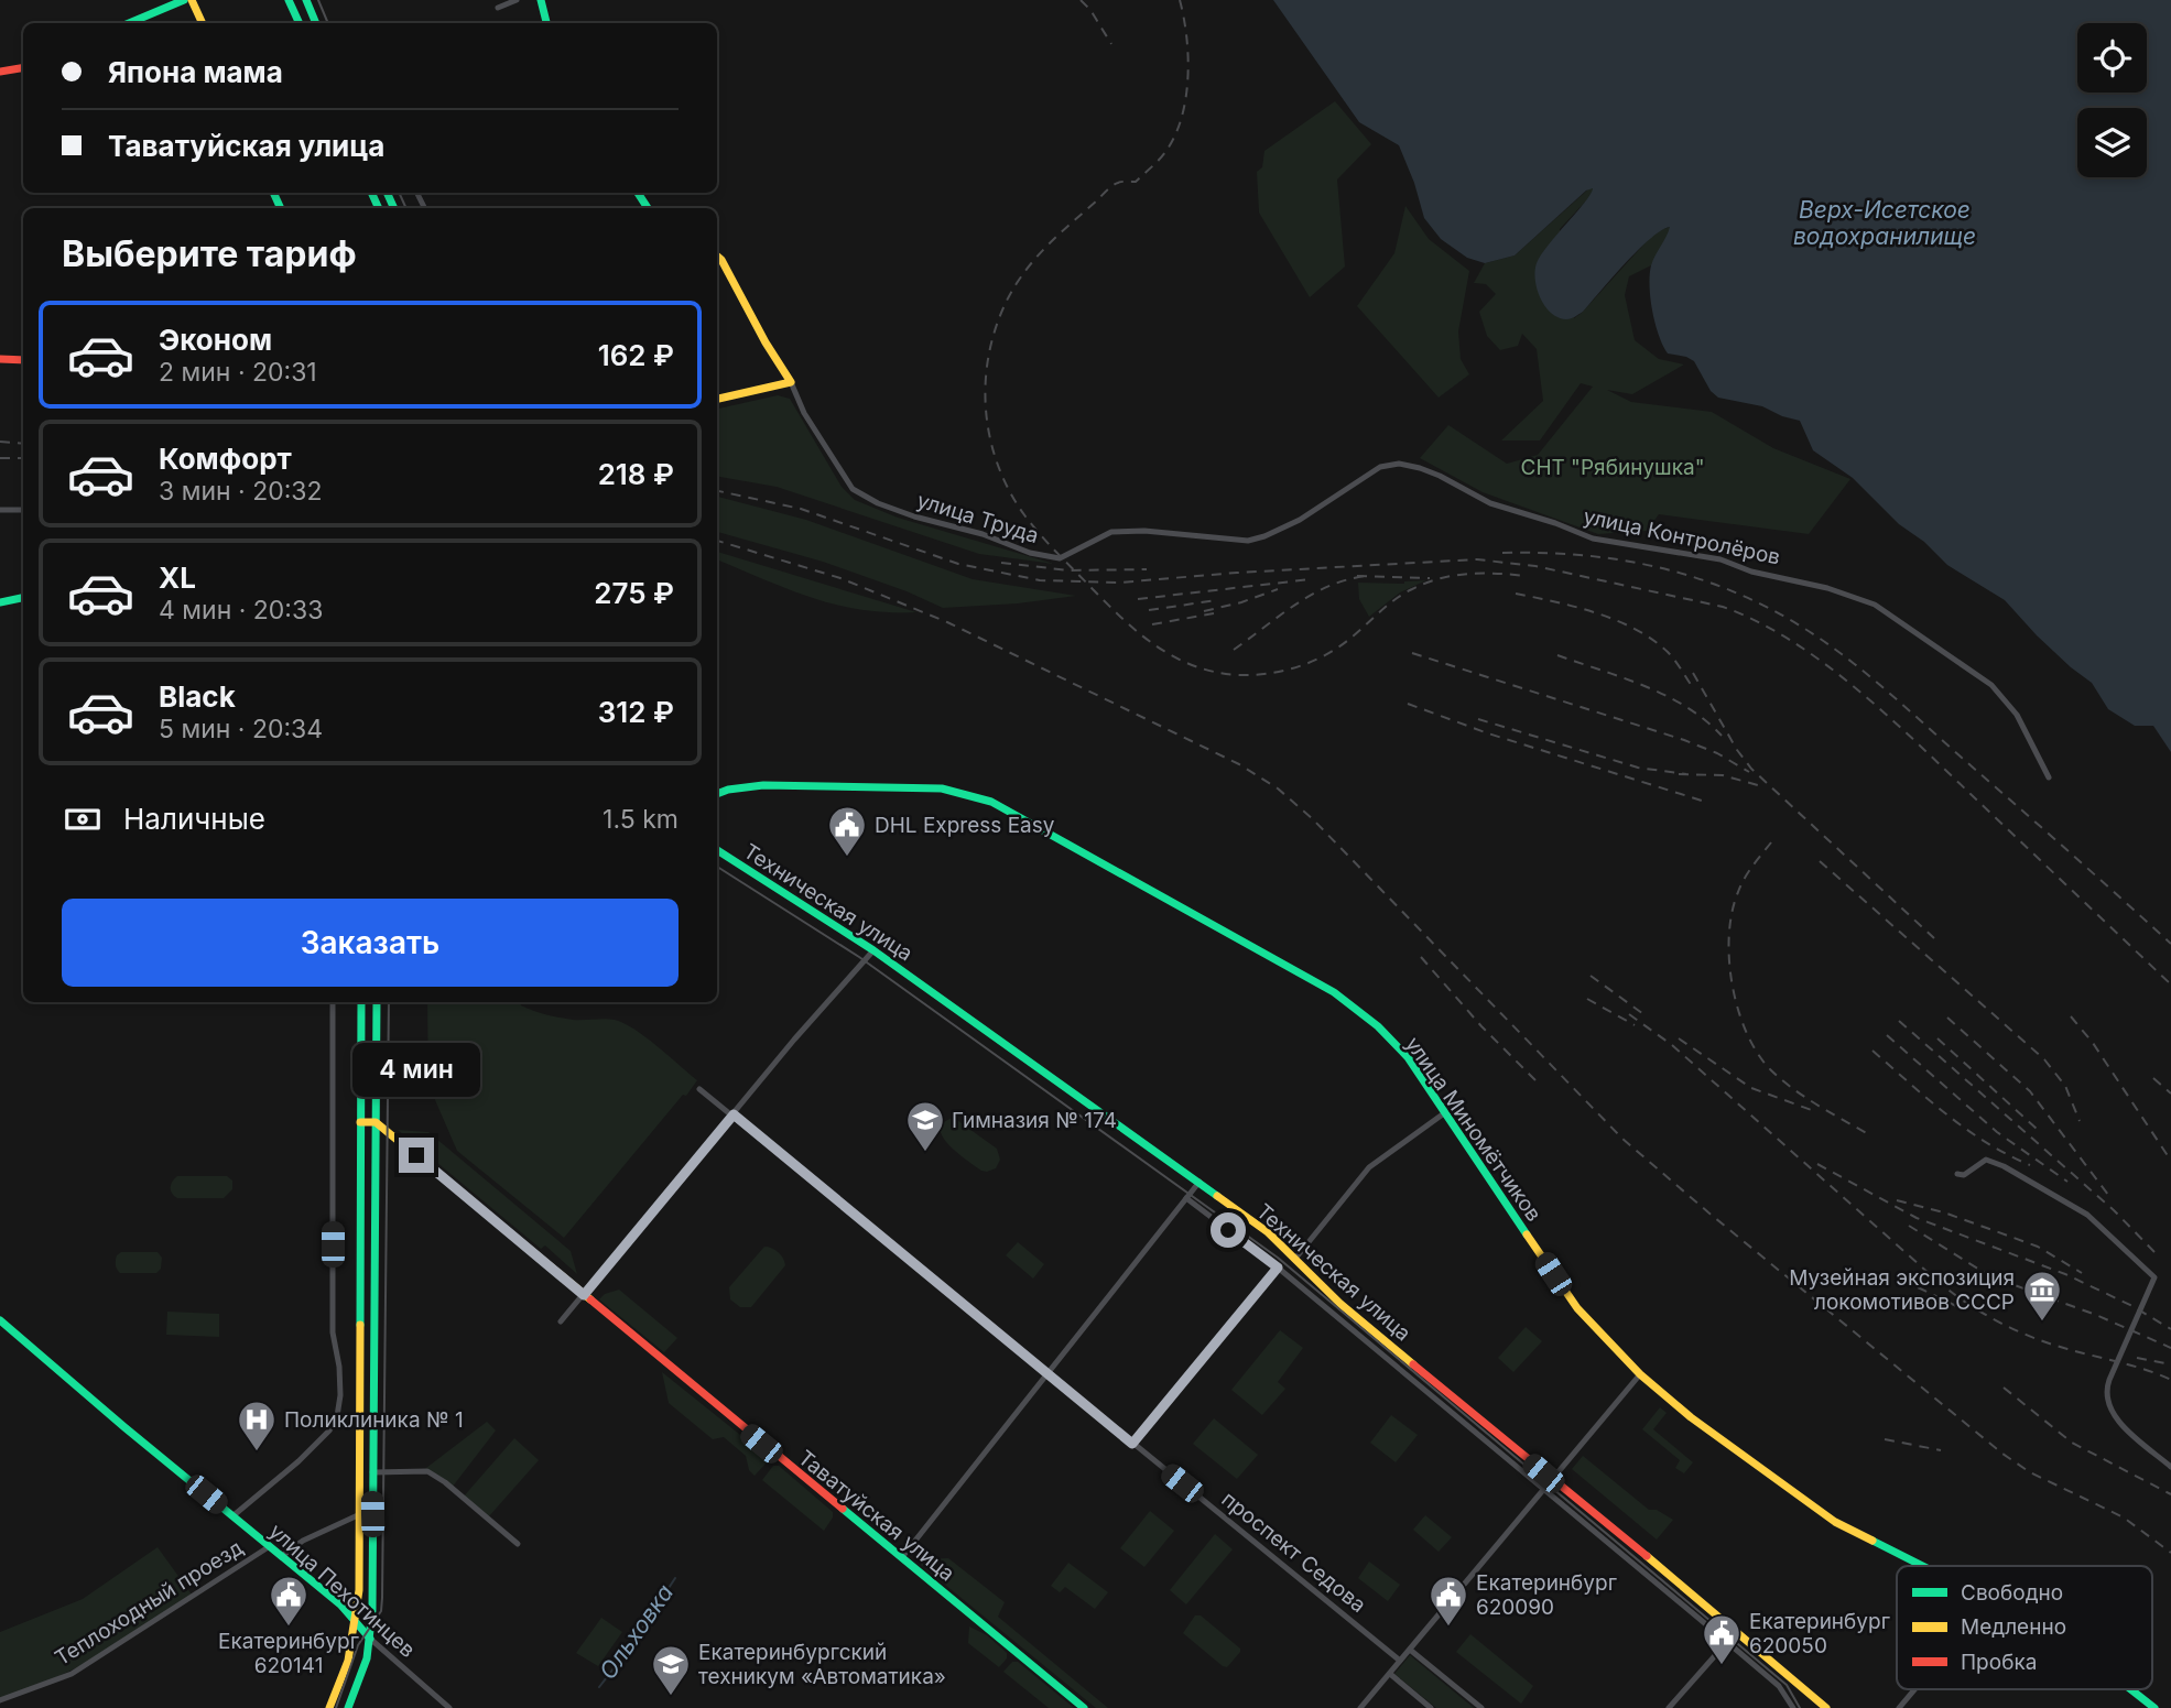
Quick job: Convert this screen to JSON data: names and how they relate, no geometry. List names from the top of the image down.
{
  "streets": {
    "main road": [
      "Техническая улица",
      "улица Миномётчиков",
      "Таватуйская улица",
      "улица Пехотинцев"
    ],
    "street": [
      "улица Труда",
      "улица Контролёров",
      "проспект Седова",
      "Теплоходный проезд"
    ]
  },
  "crossings": [
    ["улица Труда", "улица Контролёров"],
    ["улица Пехотинцев", "Теплоходный проезд"]
  ],
  "water": ["Верх-Исетское водохранилище", "Ольховка"],
  "parks": ["СНТ \"Рябинушка\""],
  "places": {
    "public building": [
      "DHL Express Easy",
      "Екатеринбург 620141",
      "Екатеринбург 620090",
      "Екатеринбург 620050"
    ],
    "school or university": ["Гимназия № 174", "Екатеринбургский техникум «Автоматика»"],
    "museum": ["Музейная экспозиция локомотивов СССР"],
    "hospital": ["Поликлиника № 1"]
  },
  "legend": ["Свободно", "Медленно", "Пробка"],
  "page": {
    "banner": ["Япона мама", "Таватуйская улица"],
    "heading": "Выберите тариф",
    "list": [
      {
        "name": "Эконом",
        "note": "2 мин · 20:31",
        "value": "162 ₽"
      },
      {
        "name": "Комфорт",
        "note": "3 мин · 20:32",
        "value": "218 ₽"
      },
      {
        "name": "XL",
        "note": "4 мин · 20:33",
        "value": "275 ₽"
      },
      {
        "name": "Black",
        "note": "5 мин · 20:34",
        "value": "312 ₽"
      }
    ],
    "pay": ["Наличные", "1.5 km"],
    "buttons": "Заказать",
    "bubble": "4 мин"
  }
}
